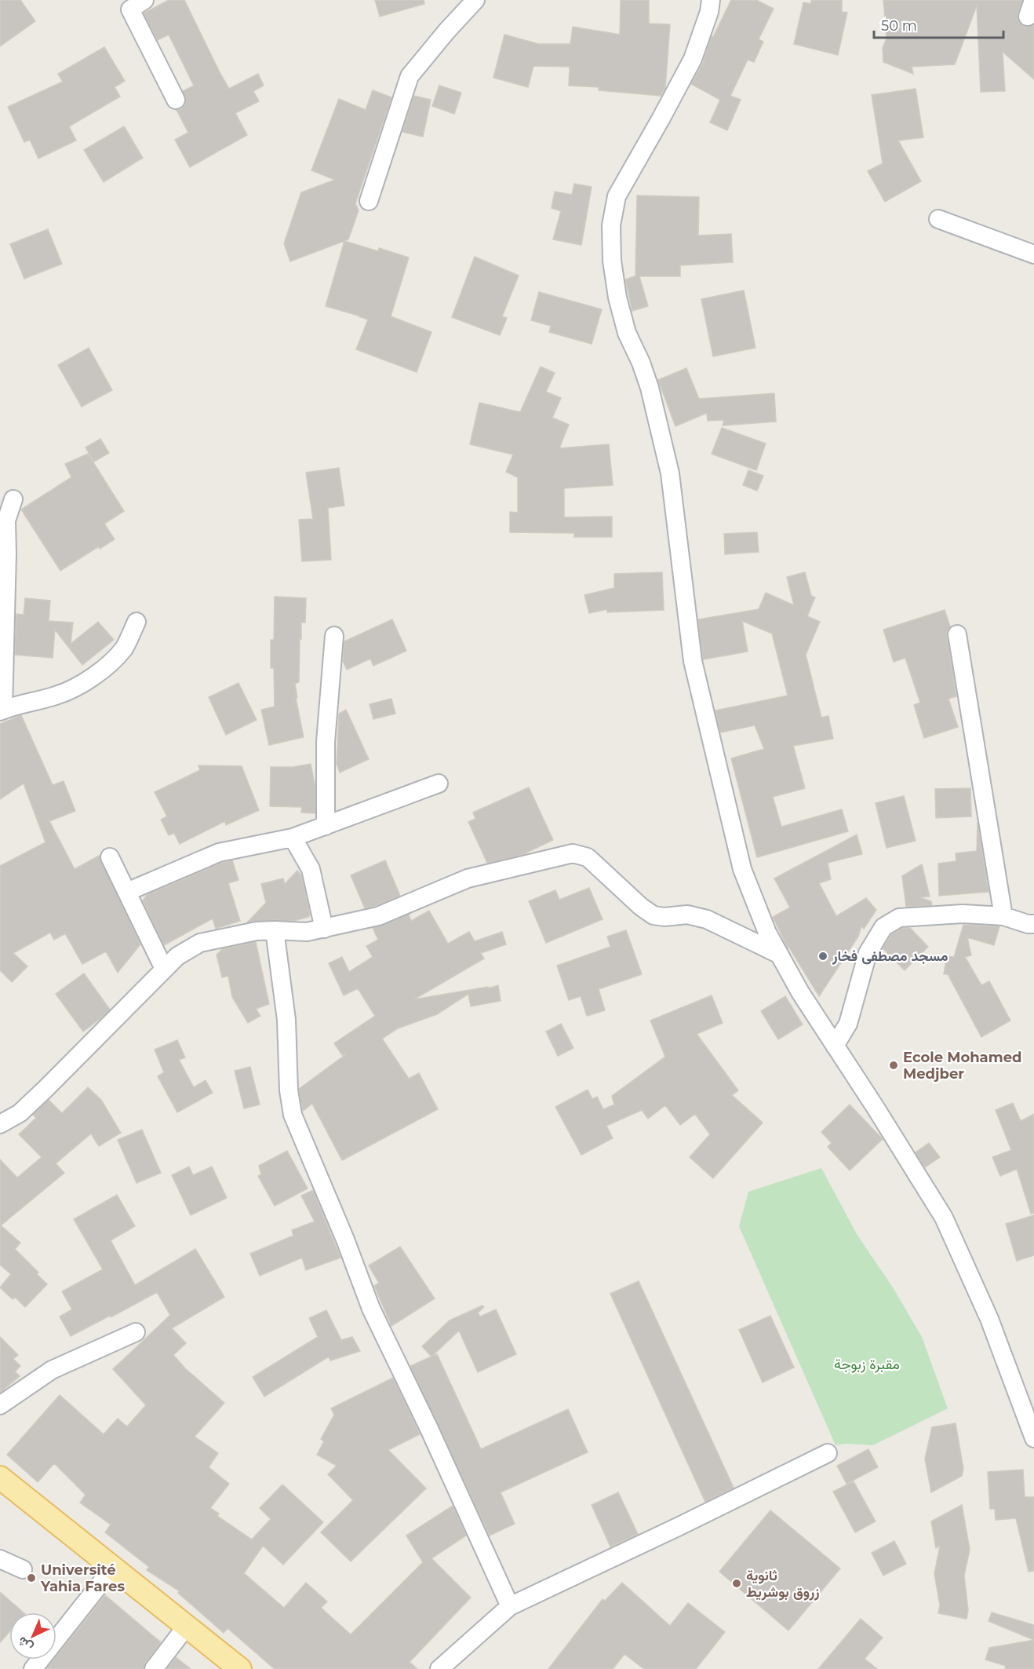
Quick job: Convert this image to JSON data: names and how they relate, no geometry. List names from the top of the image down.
{
  "parks": ["مقبرة زبوجة"],
  "places": [
    "مسجد مصطفى فخار",
    "Ecole Mohamed Medjber",
    "Université Yahia Fares",
    "ثانوية زروق بوشريط"
  ],
  "scale_bar": "50 m",
  "north": "bottom left"
}
